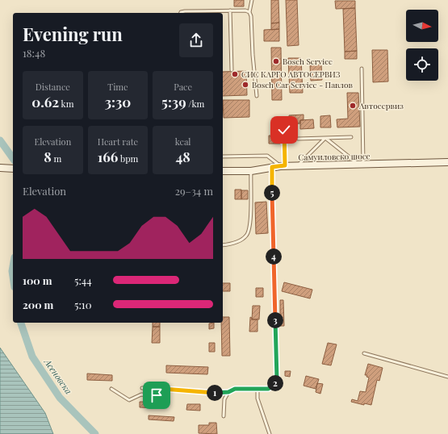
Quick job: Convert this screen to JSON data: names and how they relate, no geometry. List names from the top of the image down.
{
  "streets": {
    "street": ["Самуиловско шосе"]
  },
  "water": ["Асеновска"],
  "places": [
    "Bosch Service",
    "СИС КАРГО АВТОСЕРВИЗ",
    "Bosch Car Service - Павлов",
    "Автосервиз"
  ],
  "north": "right",
  "page": {
    "heading": ["Evening run", "18:48"],
    "stats": [
      ["Distance", "0.62 km"],
      ["Time", "3:30"],
      ["Pace", "5:39 /km"],
      ["Elevation", "8 m"],
      ["Heart rate", "166 bpm"],
      ["kcal", "48"]
    ],
    "chart": ["Elevation", "29–34 m"],
    "pins": [
      "5",
      "4",
      "3",
      "2",
      "1"
    ],
    "list": [
      {
        "name": "100 m",
        "note": "5:44"
      },
      {
        "name": "200 m",
        "note": "5:10"
      }
    ]
  }
}
